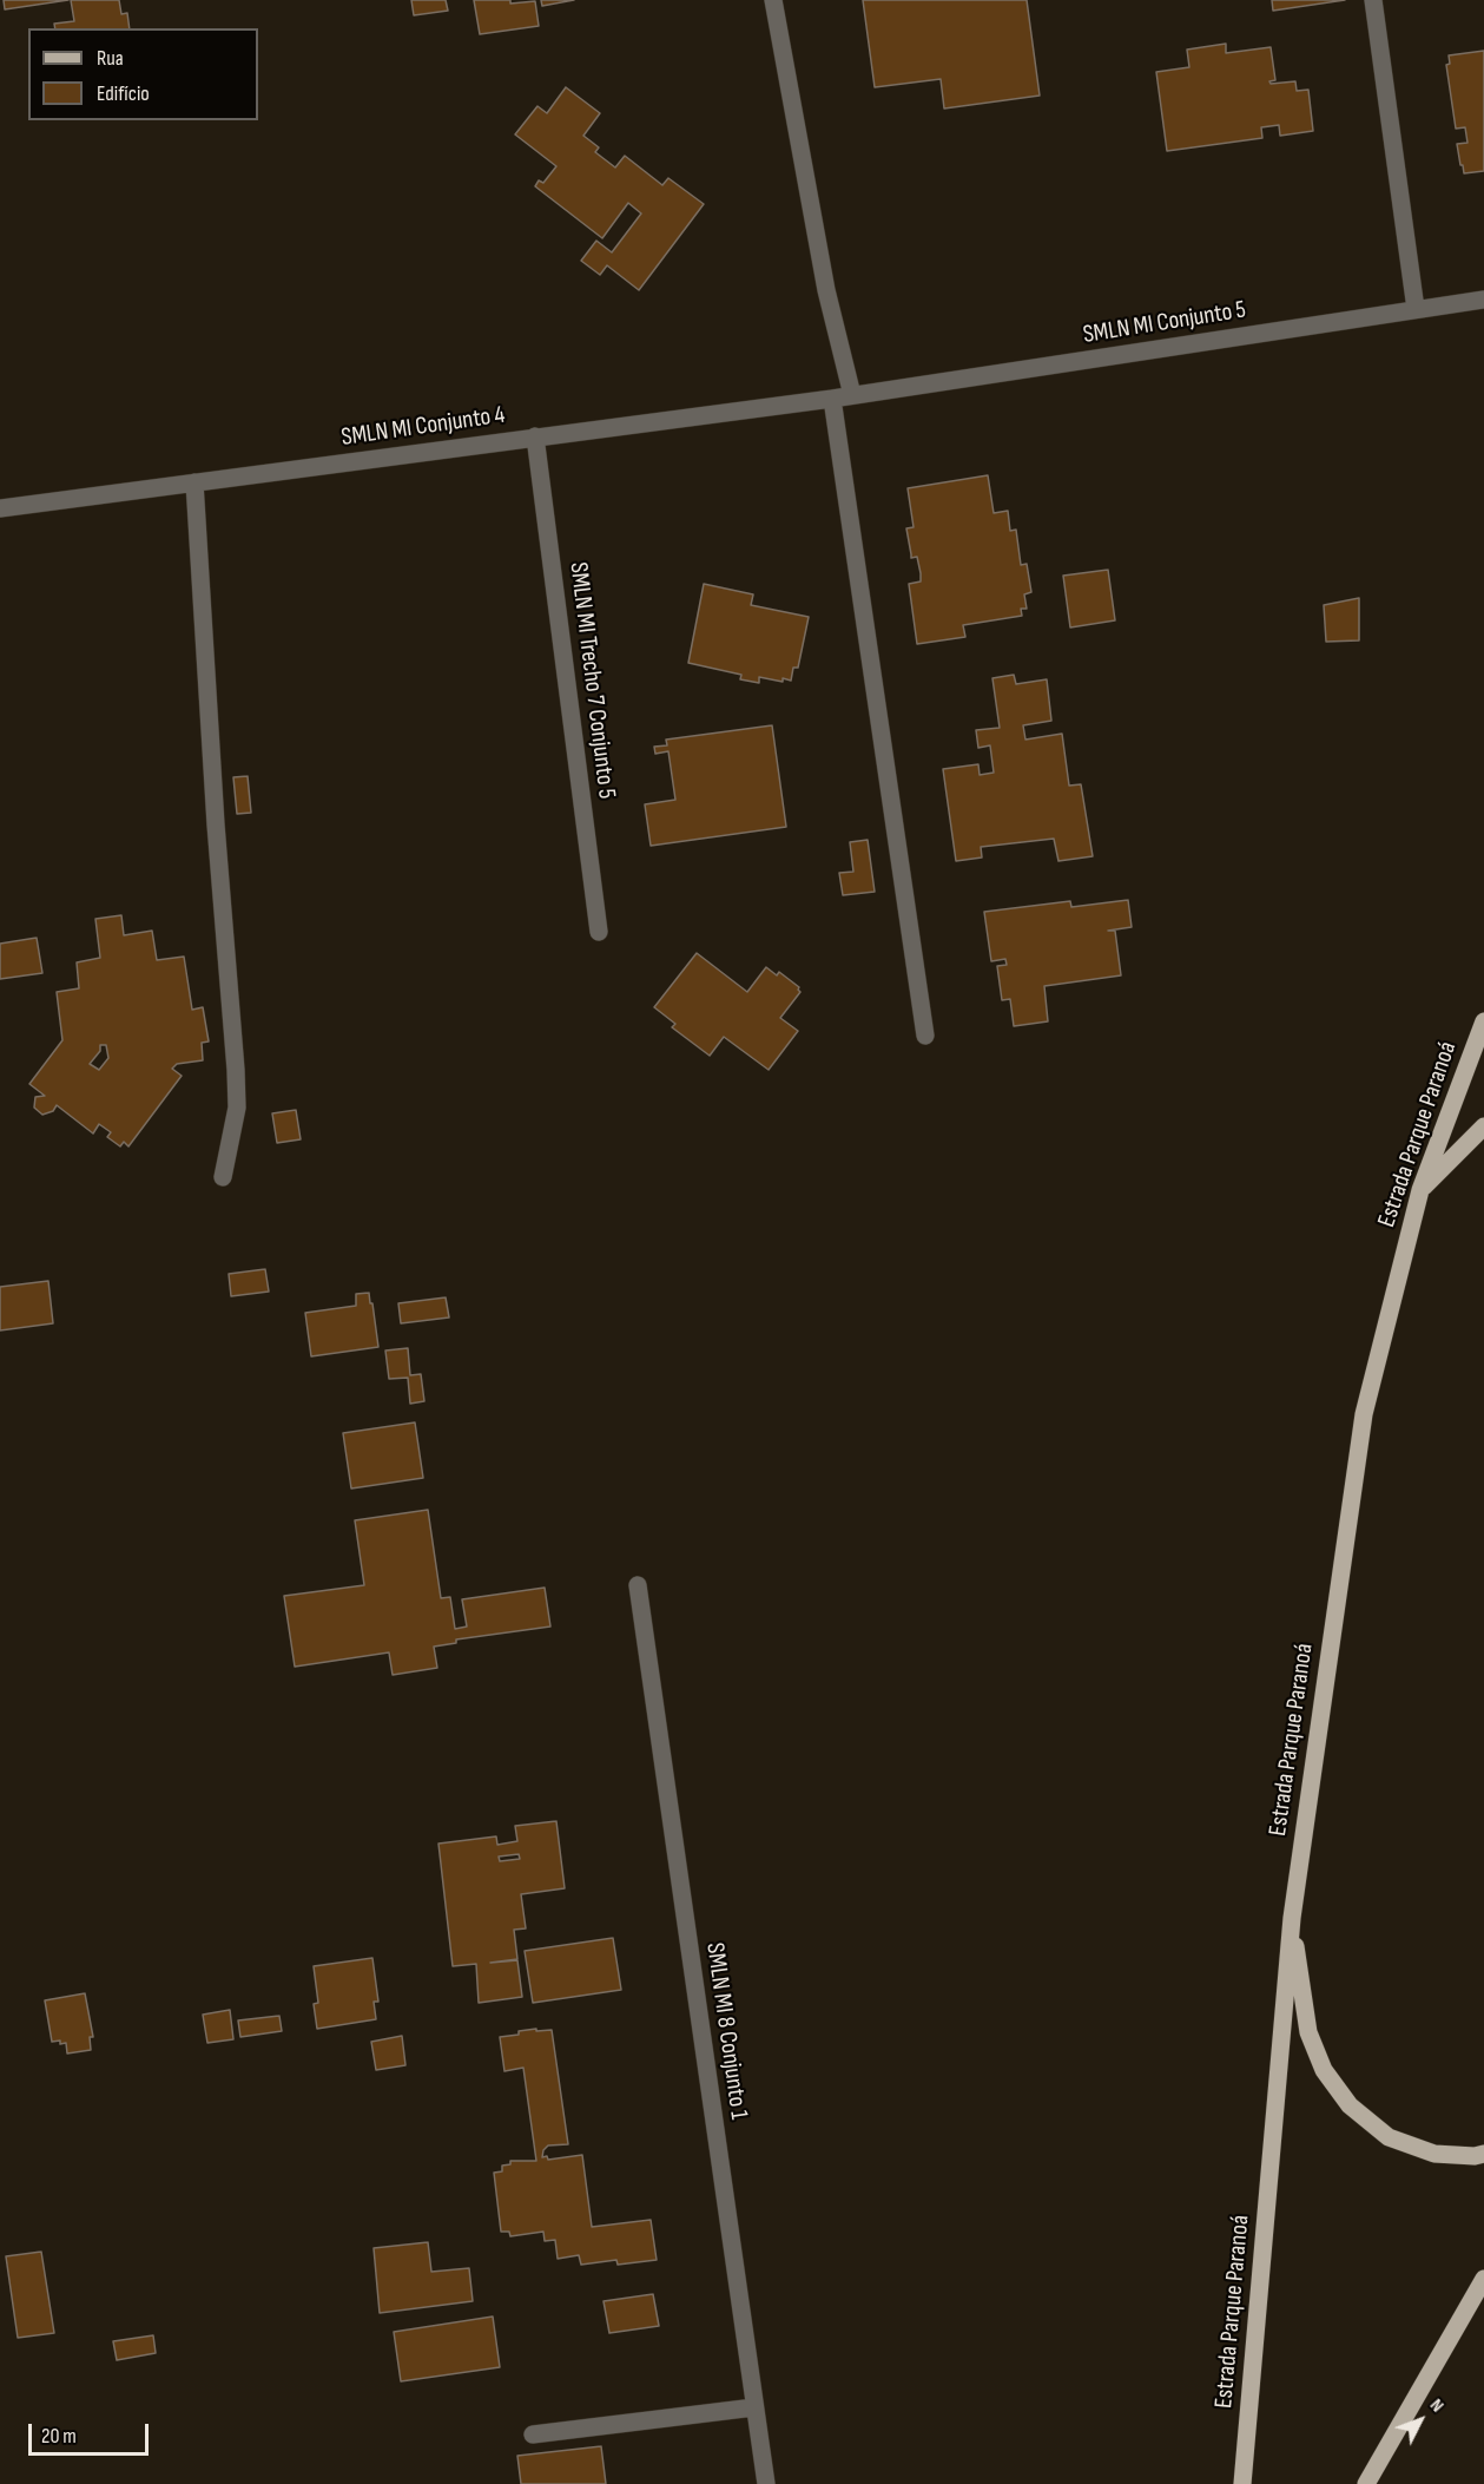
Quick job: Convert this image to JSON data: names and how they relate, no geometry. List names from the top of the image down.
{
  "streets": {
    "main road": ["Estrada Parque Paranoá"],
    "street": [
      "SMLN MI Conjunto 5",
      "SMLN MI Conjunto 4",
      "SMLN MI Trecho 7 Conjunto 5",
      "SMLN MI 8 Conjunto 1"
    ]
  },
  "crossings": [
    ["SMLN MI Conjunto 5", "SMLN MI Conjunto 4"],
    ["SMLN MI Conjunto 4", "SMLN MI Trecho 7 Conjunto 5"]
  ],
  "legend": ["Rua", "Edifício"],
  "scale_bar": "20 m",
  "north": "top right"
}
